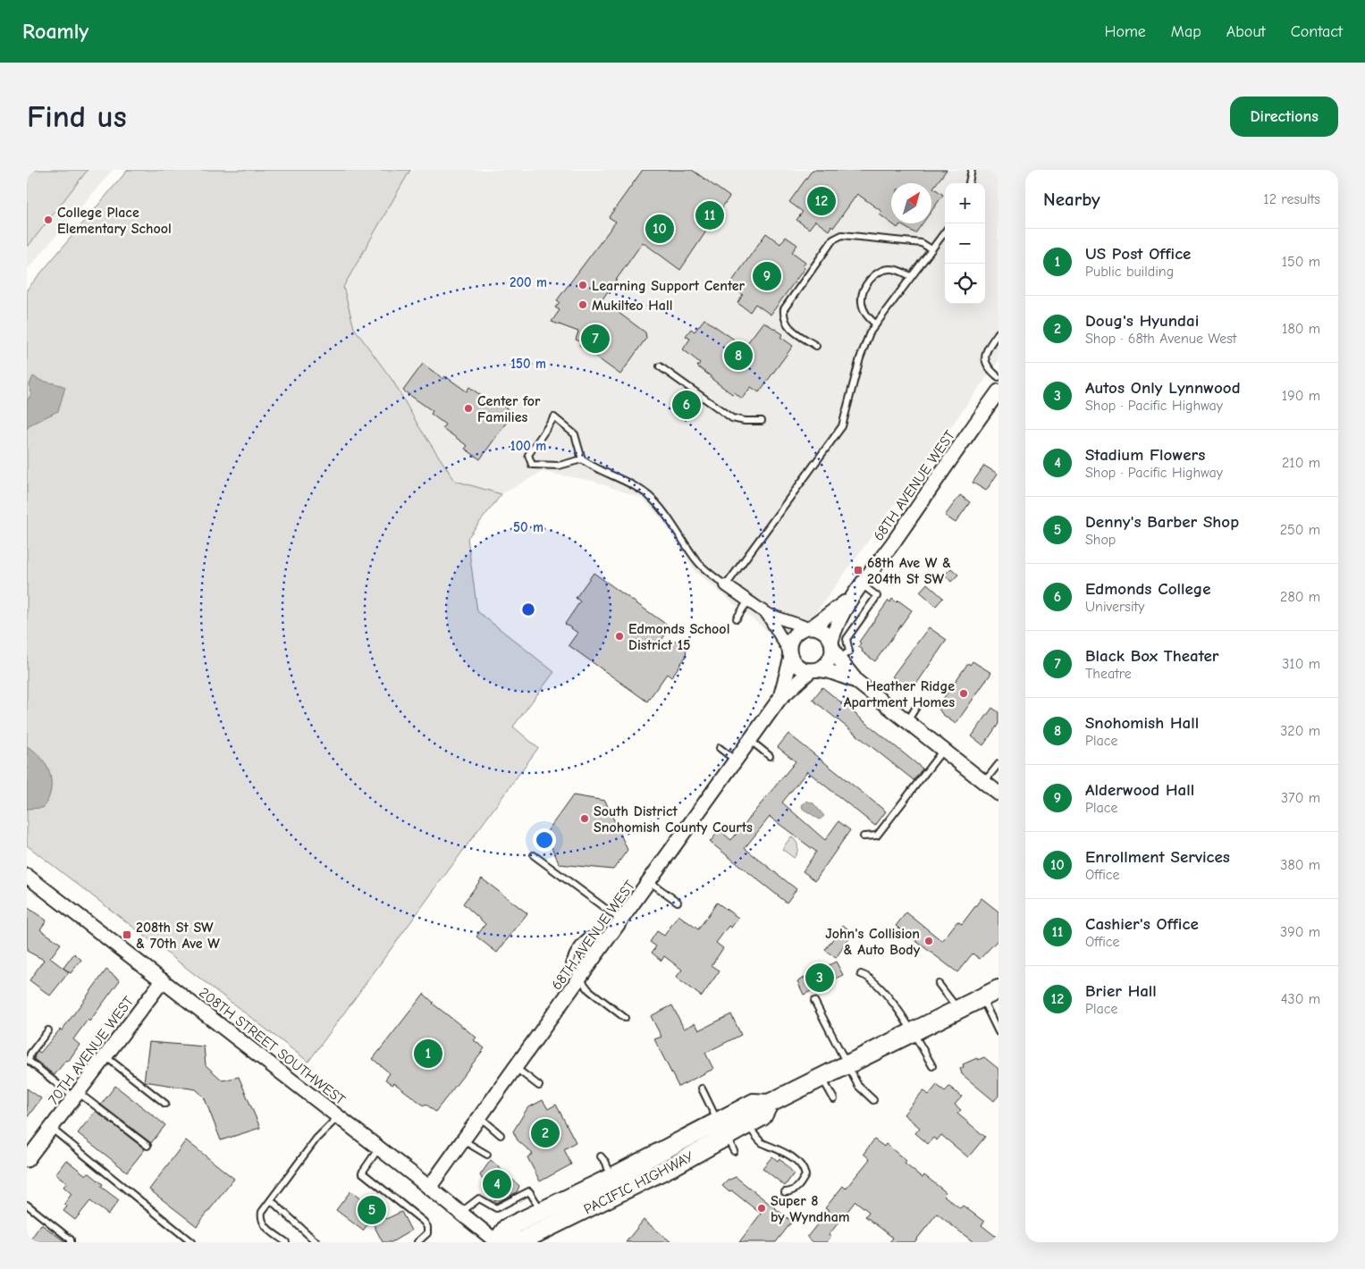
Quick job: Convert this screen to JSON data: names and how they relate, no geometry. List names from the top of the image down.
{
  "streets": {
    "highway": ["PACIFIC HIGHWAY"],
    "street": ["68TH AVENUE WEST", "208TH STREET SOUTHWEST", "70TH AVENUE WEST"]
  },
  "crossings": [
    ["68TH AVENUE WEST", "208TH STREET SOUTHWEST"],
    ["208TH STREET SOUTHWEST", "70TH AVENUE WEST"],
    ["208TH STREET SOUTHWEST", "PACIFIC HIGHWAY"]
  ],
  "places": {
    "other": [
      "College Place Elementary School",
      "Learning Support Center",
      "Mukilteo Hall",
      "Center for Families",
      "Edmonds School District 15",
      "Heather Ridge Apartment Homes",
      "South District Snohomish County Courts",
      "John's Collision & Auto Body",
      "Super 8 by Wyndham"
    ],
    "transit": ["68th Ave W & 204th St SW", "208th St SW & 70th Ave W"]
  },
  "north": "top right",
  "page": {
    "header": "Roamly",
    "nav": [
      "Home",
      "Map",
      "About",
      "Contact"
    ],
    "buttons": "Directions",
    "title": "Find us",
    "heading": ["Nearby", "12 results"],
    "map_buttons": ["+", "−"],
    "pins": [
      "12",
      "11",
      "10",
      "9",
      "7",
      "8",
      "6",
      "3",
      "1",
      "2",
      "4",
      "5"
    ],
    "list": [
      {
        "mark": "1",
        "name": "US Post Office",
        "note": "Public building",
        "value": "150 m"
      },
      {
        "mark": "2",
        "name": "Doug's Hyundai",
        "note": "Shop · 68th Avenue West",
        "value": "180 m"
      },
      {
        "mark": "3",
        "name": "Autos Only Lynnwood",
        "note": "Shop · Pacific Highway",
        "value": "190 m"
      },
      {
        "mark": "4",
        "name": "Stadium Flowers",
        "note": "Shop · Pacific Highway",
        "value": "210 m"
      },
      {
        "mark": "5",
        "name": "Denny's Barber Shop",
        "note": "Shop",
        "value": "250 m"
      },
      {
        "mark": "6",
        "name": "Edmonds College",
        "note": "University",
        "value": "280 m"
      },
      {
        "mark": "7",
        "name": "Black Box Theater",
        "note": "Theatre",
        "value": "310 m"
      },
      {
        "mark": "8",
        "name": "Snohomish Hall",
        "note": "Place",
        "value": "320 m"
      },
      {
        "mark": "9",
        "name": "Alderwood Hall",
        "note": "Place",
        "value": "370 m"
      },
      {
        "mark": "10",
        "name": "Enrollment Services",
        "note": "Office",
        "value": "380 m"
      },
      {
        "mark": "11",
        "name": "Cashier's Office",
        "note": "Office",
        "value": "390 m"
      },
      {
        "mark": "12",
        "name": "Brier Hall",
        "note": "Place",
        "value": "430 m"
      }
    ]
  },
  "rings": [
    "200 m",
    "150 m",
    "100 m",
    "50 m"
  ]
}
